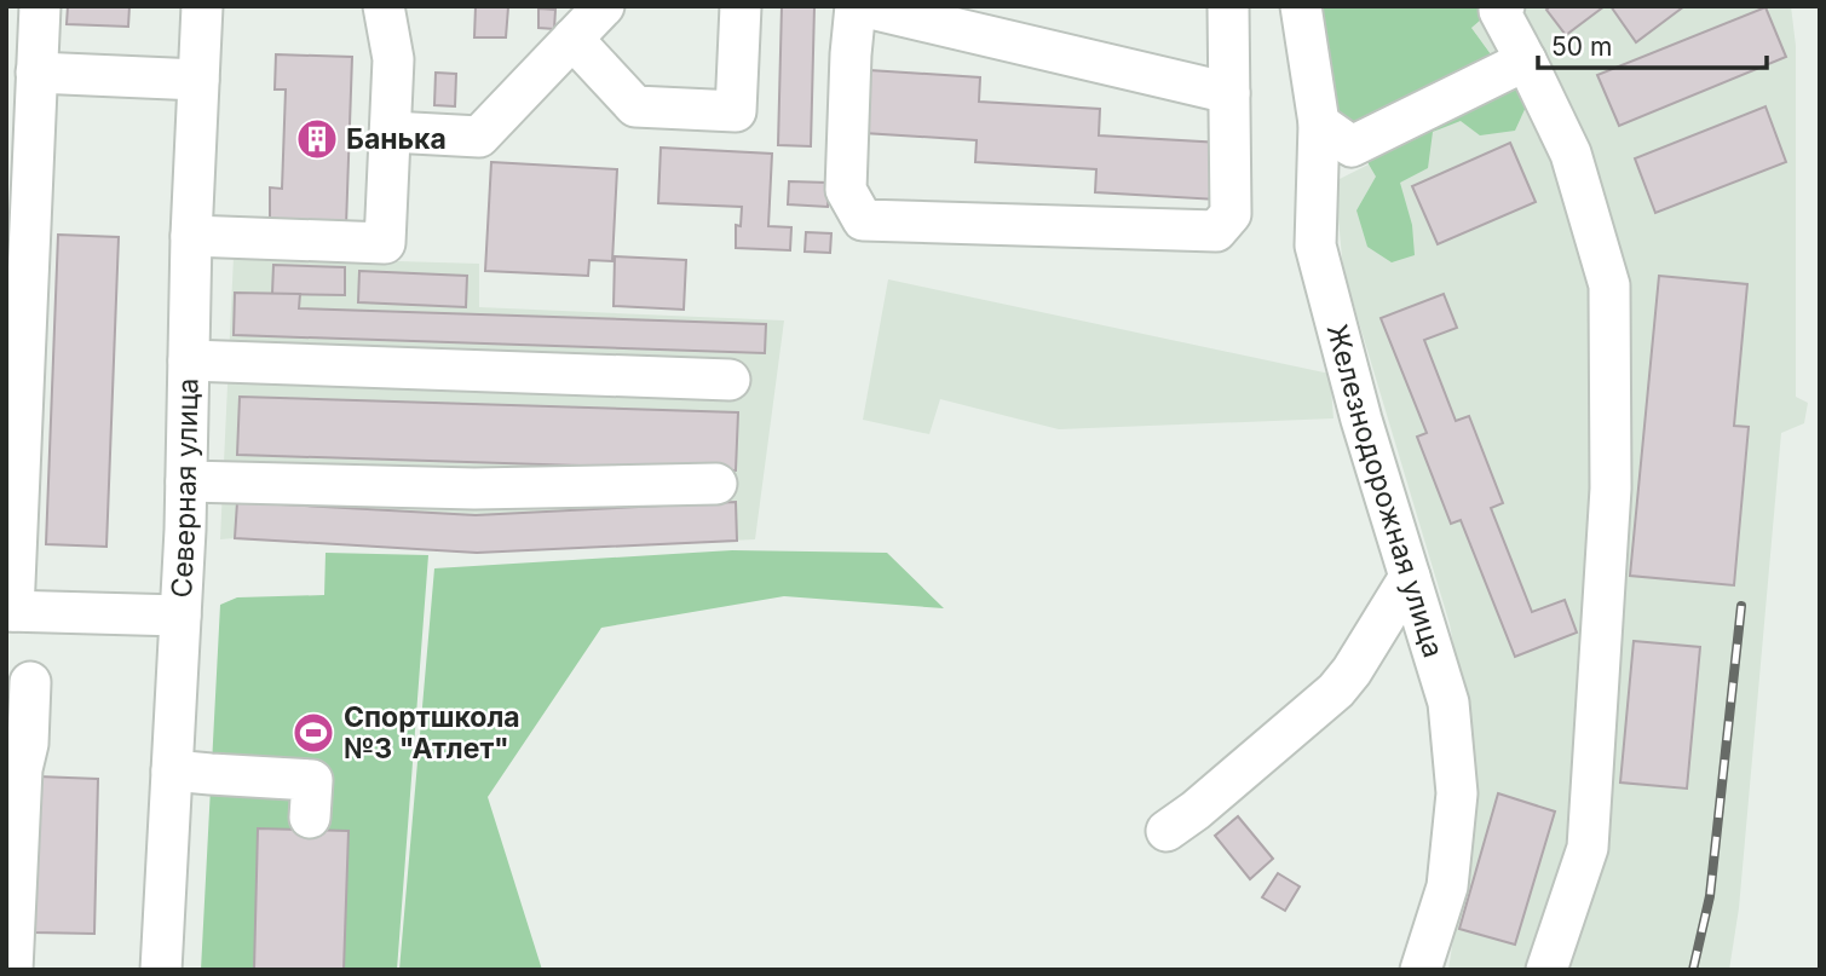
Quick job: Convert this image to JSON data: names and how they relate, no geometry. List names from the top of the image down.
{
  "streets": {
    "street": ["Северная улица", "Железнодорожная улица"]
  },
  "places": {
    "building": ["Банька"],
    "sports": ["Спортшкола №3 \"Атлет\""]
  },
  "scale_bar": "50 m"
}
